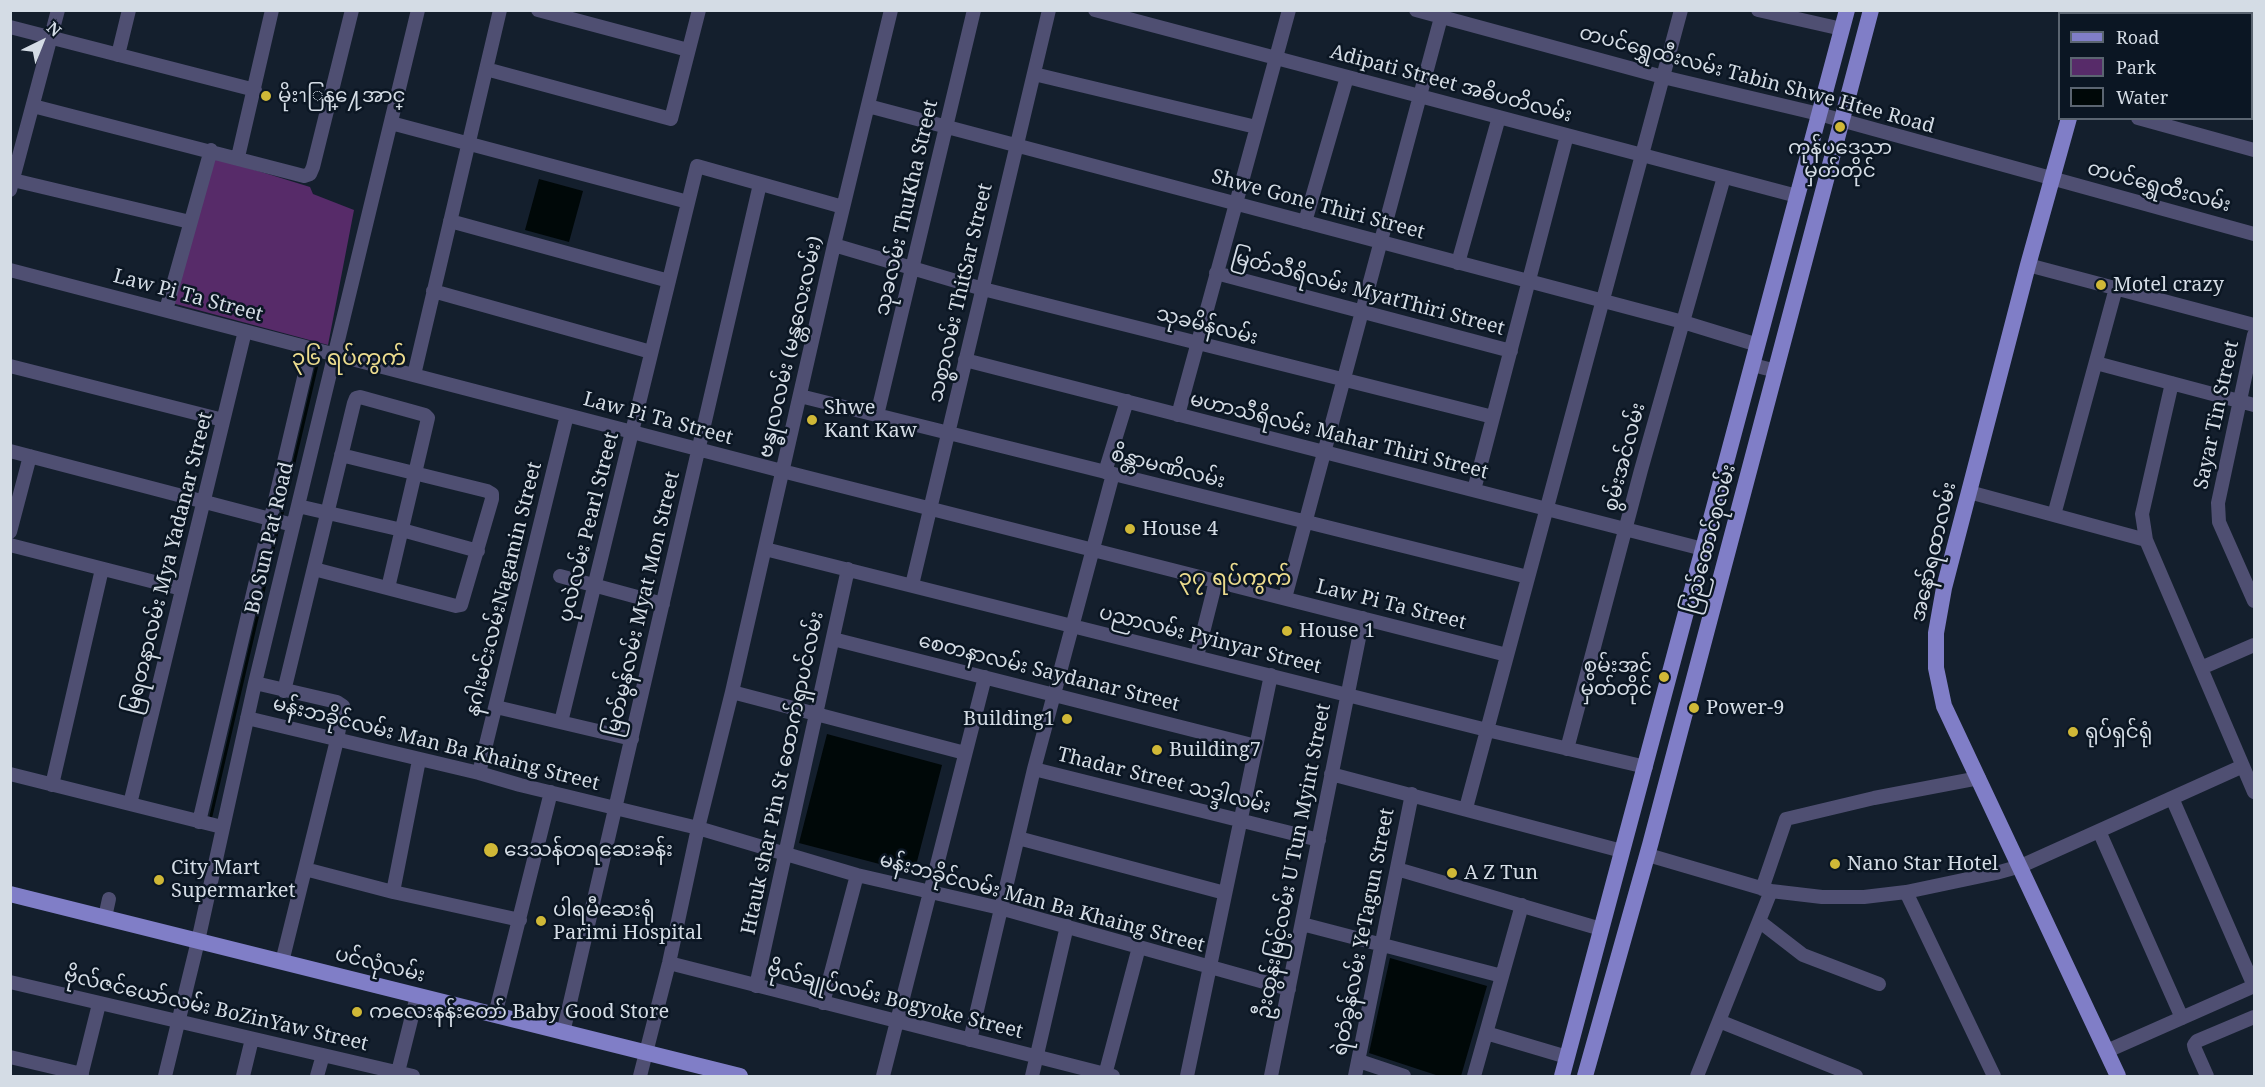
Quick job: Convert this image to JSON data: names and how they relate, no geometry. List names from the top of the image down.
{
  "streets": {
    "main road": ["ပြည်ထောင်စုလမ်း", "အနော်ရထာလမ်း", "ပင်လုံလမ်း"],
    "street": [
      "တပင်ရွှေထီးလမ်း Tabin Shwe Htee Road",
      "Adipati Street အဓိပတိလမ်း",
      "တပင်ရွှေထီးလမ်း",
      "Shwe Gone Thiri Street",
      "သုခလမ်း ThuKha Street",
      "သစ္စာလမ်း ThitSar Street",
      "မြတ်သီရိလမ်း MyatThiri Street",
      "Law Pi Ta Street",
      "သုခမိန်လမ်း",
      "ဗန္ဓုလလမ်း (မန္တလေးလမ်း)",
      "Sayar Tin Street",
      "မဟာသီရိလမ်း Mahar Thiri Street",
      "စွမ်းအင်လမ်း",
      "စိန္တာမဏိလမ်း",
      "ပုလဲလမ်း Pearl Street",
      "Bo Sun Pat Road",
      "မြရတနာလမ်း Mya Yadanar Street",
      "နဂါးမင်းလမ်းNagamin Street",
      "မြတ်မွန်လမ်း Myat Mon Street",
      "ပညာလမ်း Pyinyar Street",
      "စေတနာလမ်း Saydanar Street",
      "မန်းဘခိုင်လမ်း Man Ba Khaing Street",
      "Htauk shar Pin St ထောက်ရှာပင်လမ်း",
      "Thadar Street သဒ္ဒါလမ်း",
      "ဦးထွန်းမြင့်လမ်း U Tun Myint Street",
      "ရဲတံခွန်လမ်း YeTagun Street",
      "ဗိုလ်ချုပ်လမ်း Bogyoke Street",
      "ဗိုလ်ဇင်ယော်လမ်း BoZinYaw Street"
    ]
  },
  "crossings": [
    ["တပင်ရွှေထီးလမ်း Tabin Shwe Htee Road", "တပင်ရွှေထီးလမ်း"],
    ["တပင်ရွှေထီးလမ်း Tabin Shwe Htee Road", "ပြည်ထောင်စုလမ်း"],
    ["တပင်ရွှေထီးလမ်း Tabin Shwe Htee Road", "အနော်ရထာလမ်း"],
    ["Adipati Street အဓိပတိလမ်း", "စွမ်းအင်လမ်း"],
    ["Adipati Street အဓိပတိလမ်း", "ပြည်ထောင်စုလမ်း"],
    ["တပင်ရွှေထီးလမ်း", "အနော်ရထာလမ်း"],
    ["Shwe Gone Thiri Street", "သုခလမ်း ThuKha Street"],
    ["Shwe Gone Thiri Street", "သစ္စာလမ်း ThitSar Street"],
    ["Shwe Gone Thiri Street", "ဗန္ဓုလလမ်း (မန္တလေးလမ်း)"],
    ["Shwe Gone Thiri Street", "စွမ်းအင်လမ်း"],
    ["Shwe Gone Thiri Street", "ပြည်ထောင်စုလမ်း"],
    ["သုခလမ်း ThuKha Street", "သုခမိန်လမ်း"],
    ["သုခလမ်း ThuKha Street", "စိန္တာမဏိလမ်း"],
    ["သစ္စာလမ်း ThitSar Street", "Law Pi Ta Street"],
    ["သစ္စာလမ်း ThitSar Street", "သုခမိန်လမ်း"],
    ["သစ္စာလမ်း ThitSar Street", "မဟာသီရိလမ်း Mahar Thiri Street"],
    ["သစ္စာလမ်း ThitSar Street", "စိန္တာမဏိလမ်း"],
    ["သစ္စာလမ်း ThitSar Street", "ပညာလမ်း Pyinyar Street"],
    ["Law Pi Ta Street", "ဗန္ဓုလလမ်း (မန္တလေးလမ်း)"],
    ["Law Pi Ta Street", "ပုလဲလမ်း Pearl Street"],
    ["Law Pi Ta Street", "Bo Sun Pat Road"],
    ["Law Pi Ta Street", "မြရတနာလမ်း Mya Yadanar Street"],
    ["Law Pi Ta Street", "နဂါးမင်းလမ်းNagamin Street"],
    ["Law Pi Ta Street", "မြတ်မွန်လမ်း Myat Mon Street"],
    ["Law Pi Ta Street", "ဦးထွန်းမြင့်လမ်း U Tun Myint Street"],
    ["သုခမိန်လမ်း", "ဗန္ဓုလလမ်း (မန္တလေးလမ်း)"],
    ["ဗန္ဓုလလမ်း (မန္တလေးလမ်း)", "စိန္တာမဏိလမ်း"],
    ["ဗန္ဓုလလမ်း (မန္တလေးလမ်း)", "ပညာလမ်း Pyinyar Street"],
    ["ဗန္ဓုလလမ်း (မန္တလေးလမ်း)", "မန်းဘခိုင်လမ်း Man Ba Khaing Street"],
    ["ဗန္ဓုလလမ်း (မန္တလေးလမ်း)", "ပင်လုံလမ်း"],
    ["ဗန္ဓုလလမ်း (မန္တလေးလမ်း)", "ဗိုလ်ချုပ်လမ်း Bogyoke Street"],
    ["မဟာသီရိလမ်း Mahar Thiri Street", "စွမ်းအင်လမ်း"],
    ["မဟာသီရိလမ်း Mahar Thiri Street", "ပြည်ထောင်စုလမ်း"],
    ["စွမ်းအင်လမ်း", "ပညာလမ်း Pyinyar Street"],
    ["ပုလဲလမ်း Pearl Street", "မြတ်မွန်လမ်း Myat Mon Street"],
    ["Bo Sun Pat Road", "မန်းဘခိုင်လမ်း Man Ba Khaing Street"],
    ["Bo Sun Pat Road", "ပင်လုံလမ်း"],
    ["Bo Sun Pat Road", "ဗိုလ်ဇင်ယော်လမ်း BoZinYaw Street"],
    ["ပြည်ထောင်စုလမ်း", "ပညာလမ်း Pyinyar Street"],
    ["နဂါးမင်းလမ်းNagamin Street", "မန်းဘခိုင်လမ်း Man Ba Khaing Street"],
    ["မြတ်မွန်လမ်း Myat Mon Street", "မန်းဘခိုင်လမ်း Man Ba Khaing Street"],
    ["မြတ်မွန်လမ်း Myat Mon Street", "ပင်လုံလမ်း"],
    ["ပညာလမ်း Pyinyar Street", "Htauk shar Pin St ထောက်ရှာပင်လမ်း"],
    ["ပညာလမ်း Pyinyar Street", "ဦးထွန်းမြင့်လမ်း U Tun Myint Street"],
    ["စေတနာလမ်း Saydanar Street", "Htauk shar Pin St ထောက်ရှာပင်လမ်း"],
    ["မန်းဘခိုင်လမ်း Man Ba Khaing Street", "Htauk shar Pin St ထောက်ရှာပင်လမ်း"],
    ["မန်းဘခိုင်လမ်း Man Ba Khaing Street", "ဦးထွန်းမြင့်လမ်း U Tun Myint Street"],
    ["Htauk shar Pin St ထောက်ရှာပင်လမ်း", "ဗိုလ်ချုပ်လမ်း Bogyoke Street"],
    ["Thadar Street သဒ္ဒါလမ်း", "ဦးထွန်းမြင့်လမ်း U Tun Myint Street"]
  ],
  "districts": ["၃၆ ရပ်ကွက်", "၃၇ ရပ်ကွက်"],
  "places": [
    "မိုးၫြန္႔ေအာင္",
    "ကုန်ပဒေသာ မှတ်တိုင်",
    "Motel crazy",
    "Shwe Kant Kaw",
    "House 4",
    "House 1",
    "စွမ်းအင် မှတ်တိုင်",
    "Power-9",
    "Building1",
    "ရုပ်ရှင်ရုံ",
    "Building7",
    "ဒေသန်တရဆေးခန်း",
    "Nano Star Hotel",
    "A Z Tun",
    "City Mart Supermarket",
    "ပါရမီဆေးရုံ Parimi Hospital",
    "ကလေးနန်းတော် Baby Good Store"
  ],
  "legend": ["Road", "Park", "Water"],
  "north": "top right"
}
